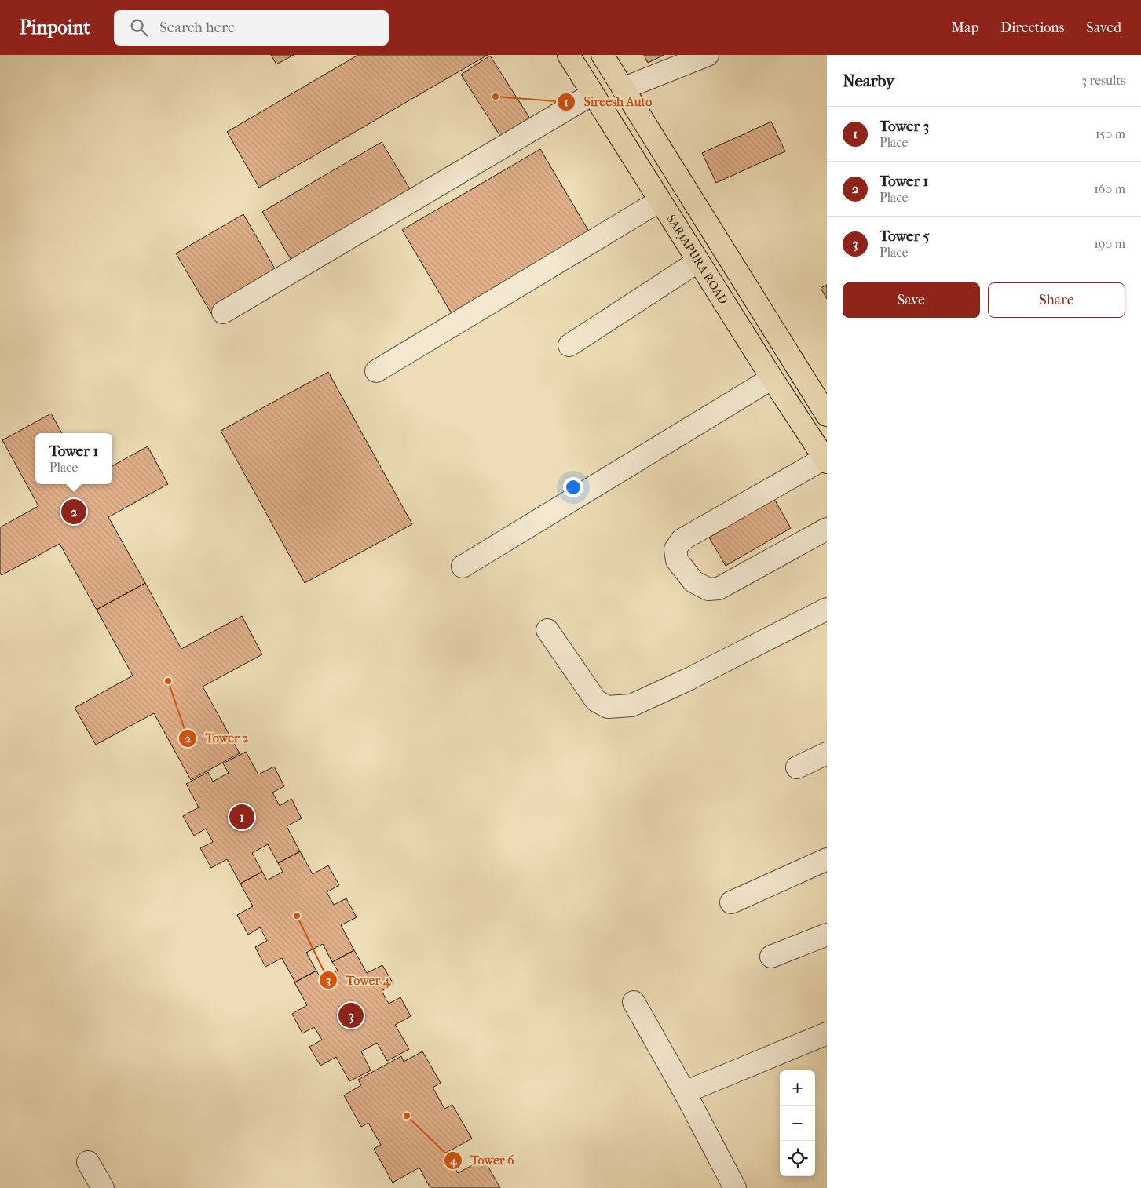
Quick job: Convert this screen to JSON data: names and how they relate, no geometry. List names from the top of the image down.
{
  "streets": {
    "main road": ["SARJAPURA ROAD"]
  },
  "places": [
    "Sireesh Auto",
    "Tower 2",
    "Tower 4",
    "Tower 6"
  ],
  "page": {
    "header": "Pinpoint",
    "search": "Search here",
    "nav": ["Map", "Directions", "Saved"],
    "heading": ["Nearby", "3 results"],
    "list": [
      {
        "mark": "1",
        "name": "Tower 3",
        "note": "Place",
        "value": "150 m"
      },
      {
        "mark": "2",
        "name": "Tower 1",
        "note": "Place",
        "value": "160 m"
      },
      {
        "mark": "3",
        "name": "Tower 5",
        "note": "Place",
        "value": "190 m"
      }
    ],
    "buttons": ["Save", "Share"],
    "popup": ["Tower 1", "Place"],
    "pins": ["2", "1", "3"],
    "map_buttons": ["+", "−"]
  }
}
